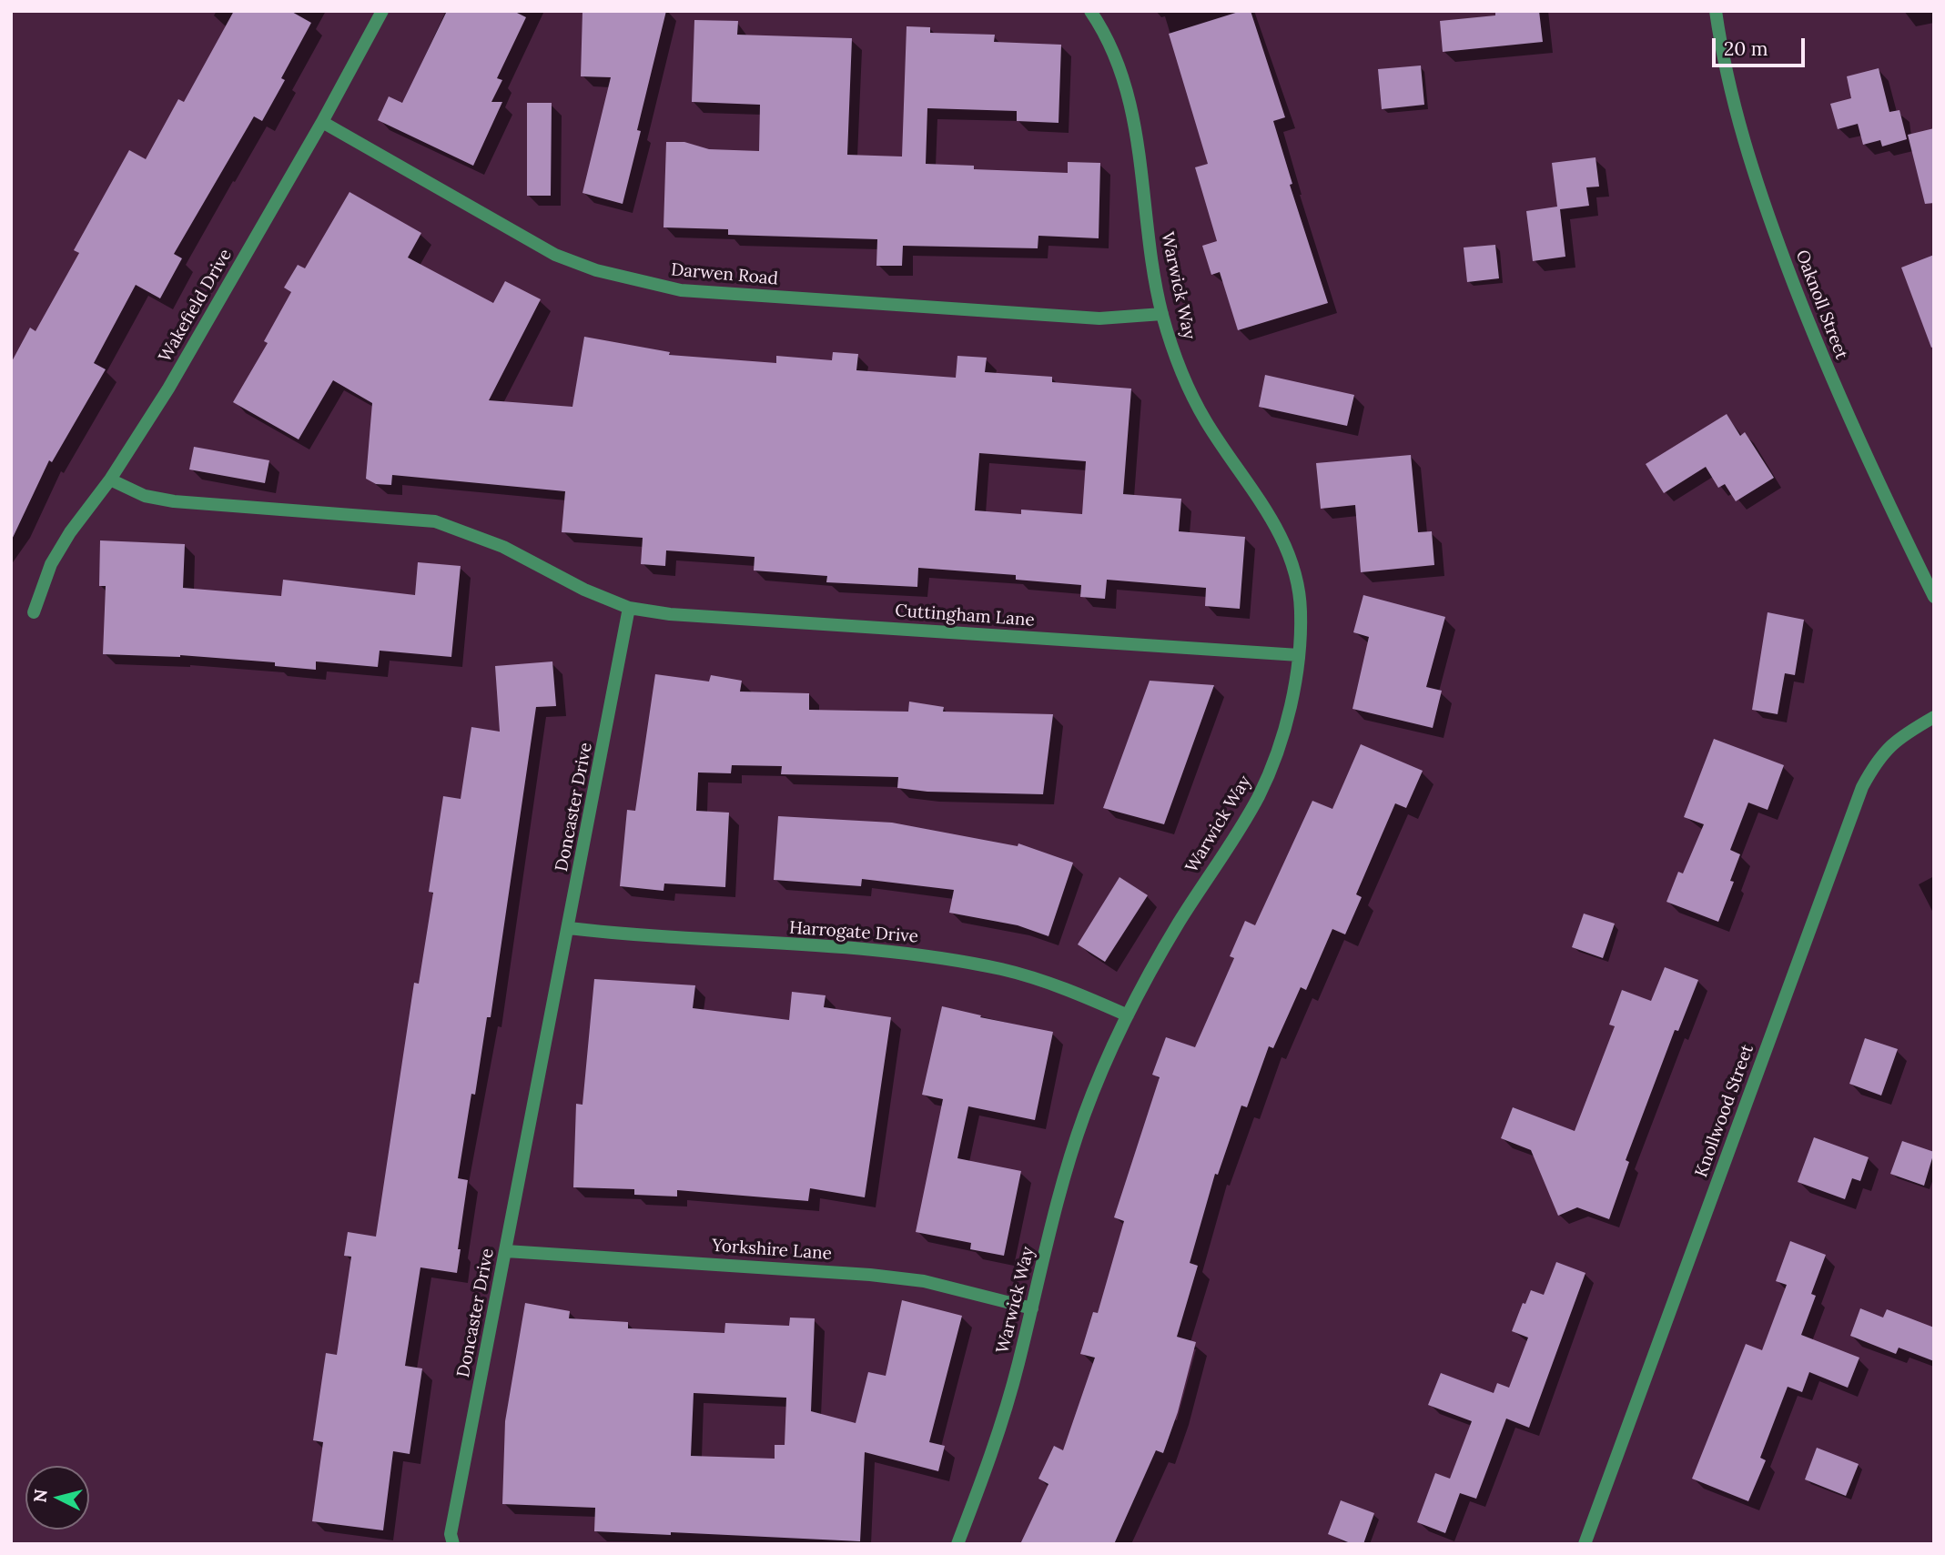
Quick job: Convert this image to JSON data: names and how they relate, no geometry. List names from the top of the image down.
{
  "streets": {
    "street": [
      "Darwen Road",
      "Warwick Way",
      "Oaknoll Street",
      "Wakefield Drive",
      "Cuttingham Lane",
      "Doncaster Drive",
      "Harrogate Drive",
      "Knollwood Street",
      "Yorkshire Lane"
    ]
  },
  "crossings": [
    ["Darwen Road", "Warwick Way"],
    ["Darwen Road", "Wakefield Drive"],
    ["Warwick Way", "Cuttingham Lane"],
    ["Warwick Way", "Harrogate Drive"],
    ["Warwick Way", "Yorkshire Lane"],
    ["Cuttingham Lane", "Doncaster Drive"],
    ["Doncaster Drive", "Harrogate Drive"],
    ["Doncaster Drive", "Yorkshire Lane"]
  ],
  "scale_bar": "20 m",
  "north": "left"
}
